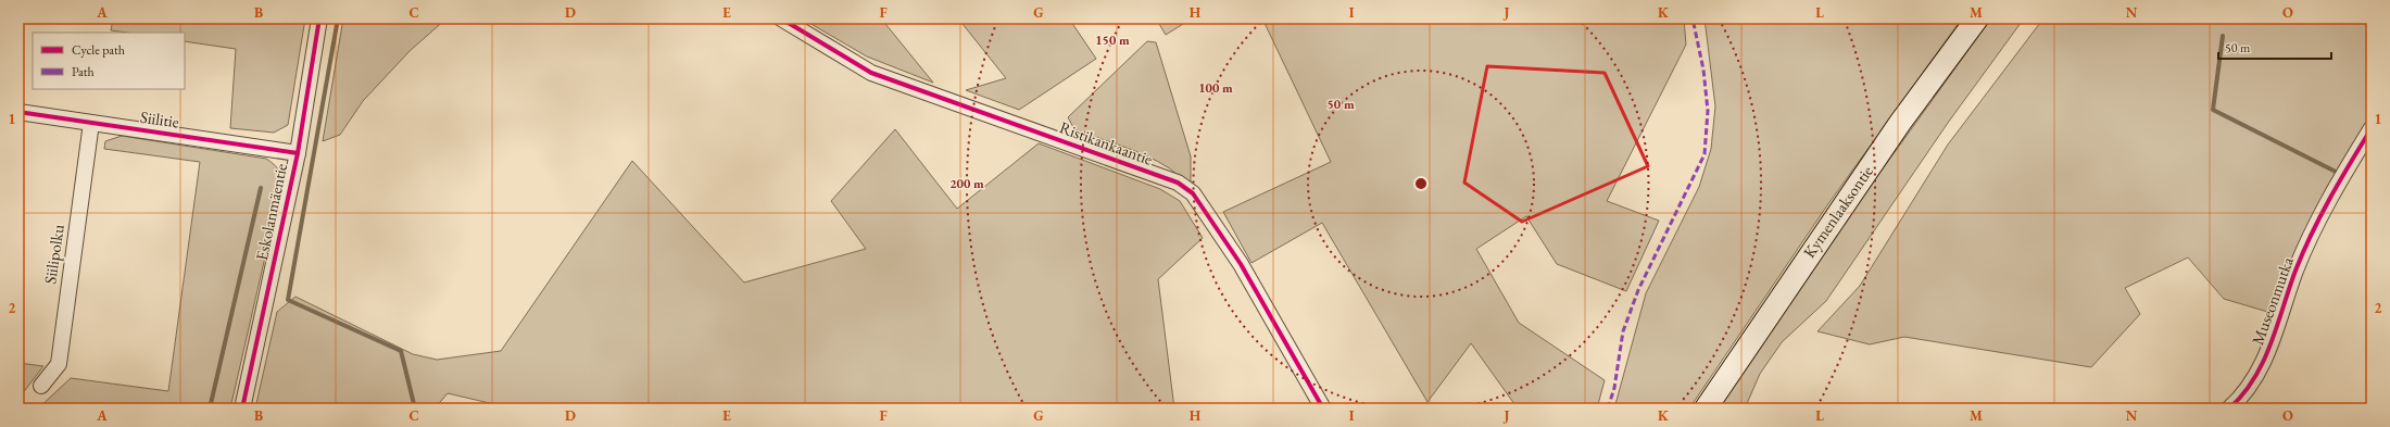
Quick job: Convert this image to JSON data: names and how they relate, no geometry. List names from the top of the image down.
{
  "streets": {
    "main road": ["Kymenlaaksontie"],
    "street": [
      "Siilitie",
      "Ristikankaantie",
      "Eskolanmäentie",
      "Siilipolku",
      "Museonmutka"
    ]
  },
  "crossings": [
    ["Siilitie", "Eskolanmäentie"],
    ["Siilitie", "Siilipolku"]
  ],
  "legend": ["Cycle path", "Path"],
  "scale_bar": "50 m",
  "grid": {
    "columns": [
      "A",
      "B",
      "C",
      "D",
      "E",
      "F",
      "G",
      "H",
      "I",
      "J",
      "K",
      "L",
      "M",
      "N",
      "O"
    ],
    "rows": ["1", "2"]
  },
  "rings": [
    "150 m",
    "100 m",
    "50 m",
    "200 m"
  ]
}
